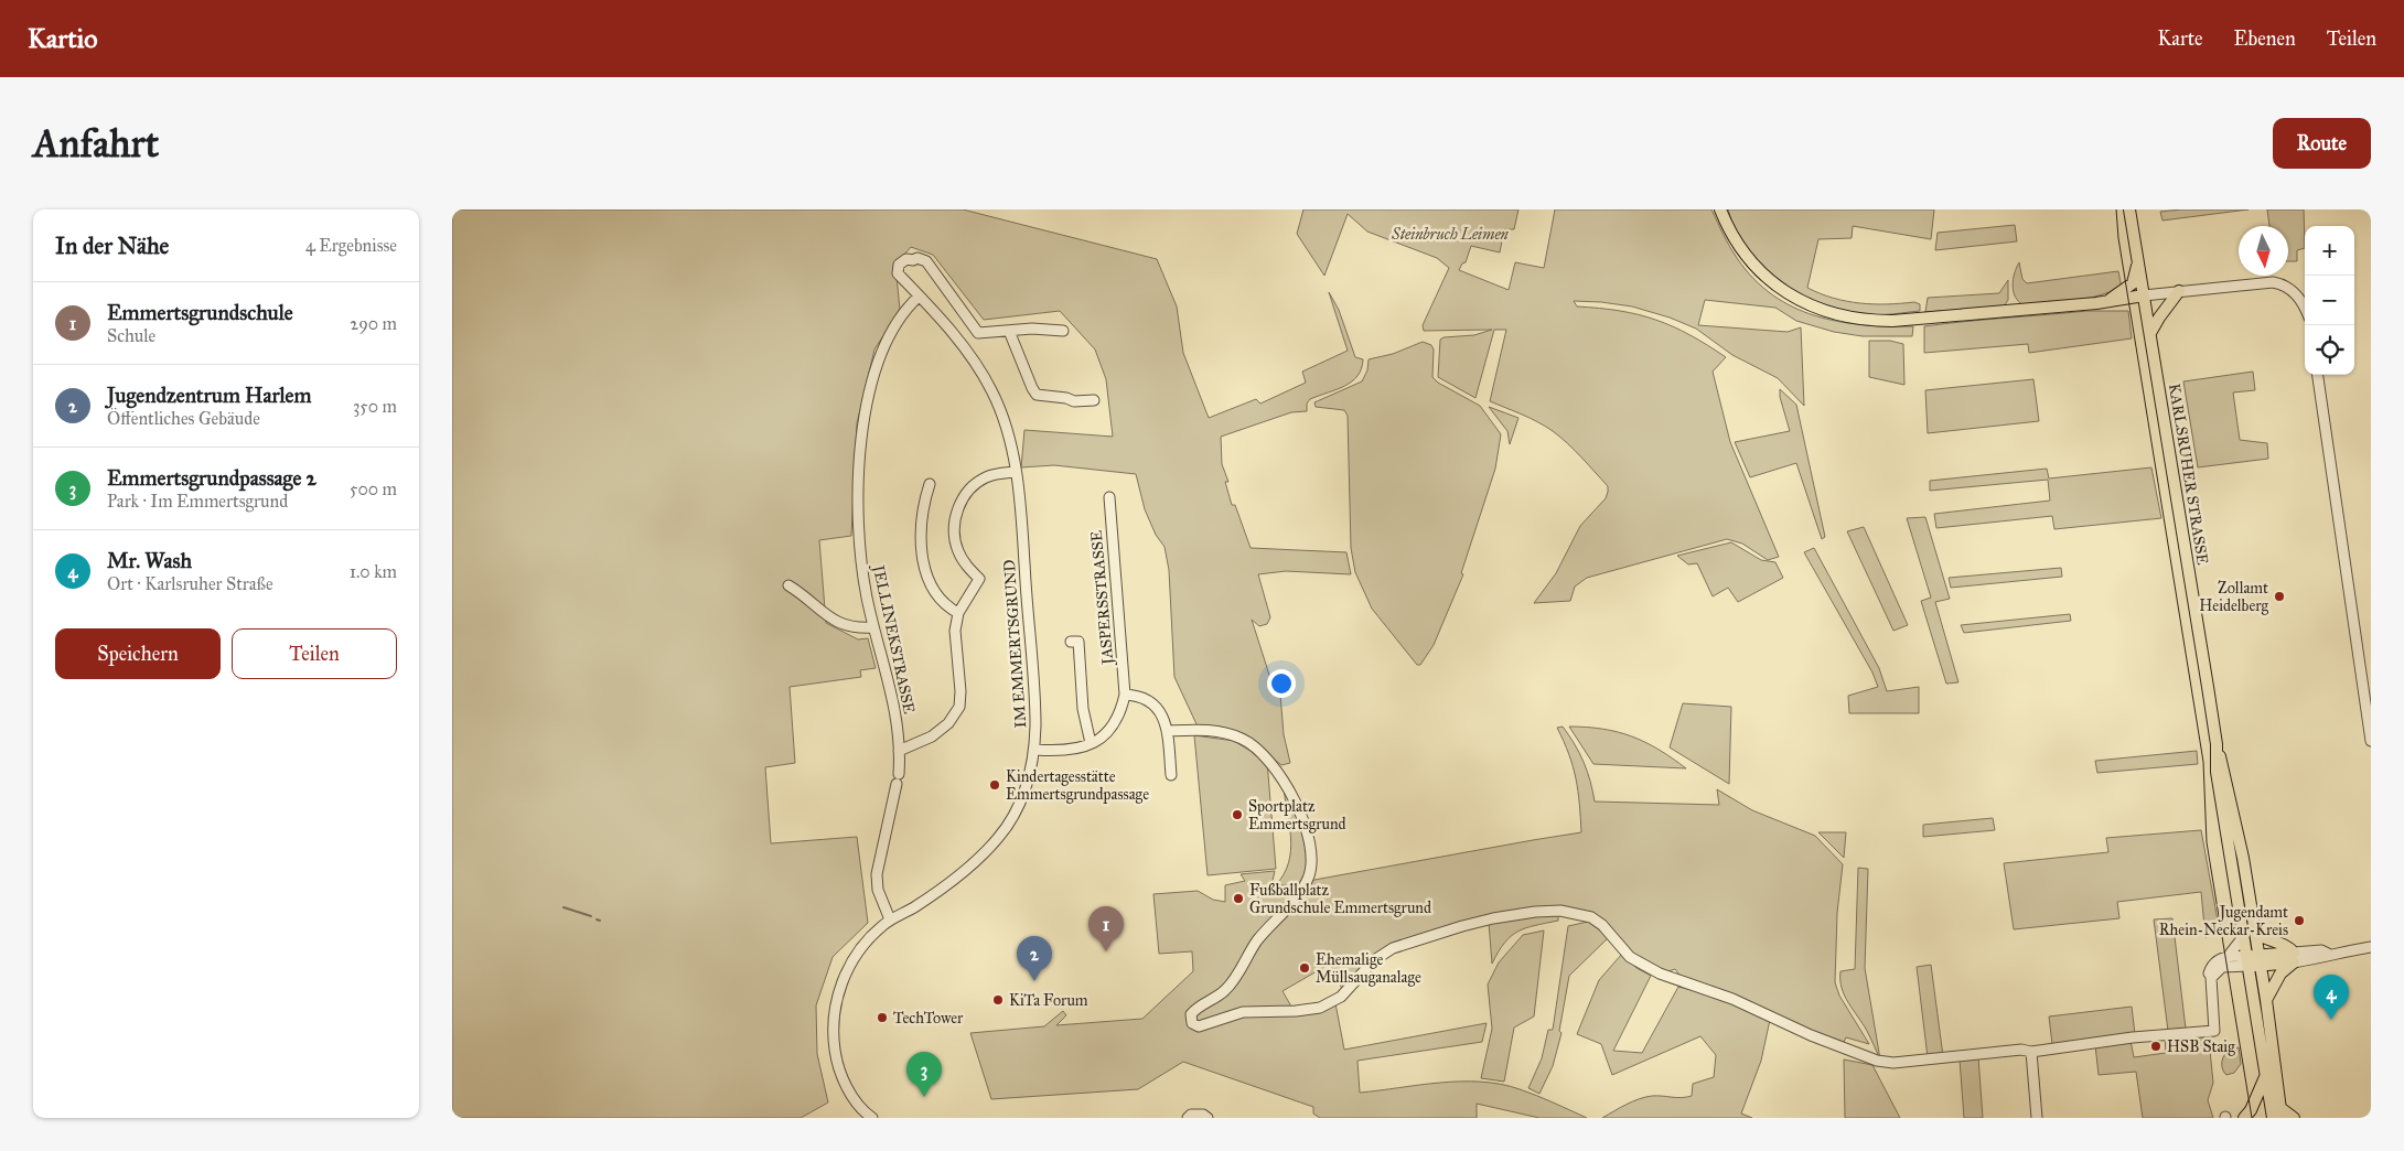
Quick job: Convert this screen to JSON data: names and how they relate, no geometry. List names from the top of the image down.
{
  "streets": {
    "main road": ["KARLSRUHER STRASSE"],
    "street": ["JASPERSSTRASSE", "JELLINEKSTRASSE", "IM EMMERTSGRUND"]
  },
  "crossings": [
    ["JASPERSSTRASSE", "IM EMMERTSGRUND"],
    ["JELLINEKSTRASSE", "IM EMMERTSGRUND"]
  ],
  "parks": ["Steinbruch Leimen"],
  "places": [
    "Zollamt Heidelberg",
    "Kindertagesstätte Emmertsgrundpassage",
    "Sportplatz Emmertsgrund",
    "Fußballplatz Grundschule Emmertsgrund",
    "Jugendamt Rhein-Neckar-Kreis",
    "Ehemalige Müllsauganalage",
    "KiTa Forum",
    "TechTower",
    "HSB Staig"
  ],
  "north": "bottom",
  "page": {
    "header": "Kartio",
    "nav": ["Karte", "Ebenen", "Teilen"],
    "buttons": [
      "Route",
      ["Speichern", "Teilen"]
    ],
    "title": "Anfahrt",
    "heading": ["In der Nähe", "4 Ergebnisse"],
    "map_buttons": ["+", "−"],
    "list": [
      {
        "mark": "1",
        "name": "Emmertsgrundschule",
        "note": "Schule",
        "value": "290 m"
      },
      {
        "mark": "2",
        "name": "Jugendzentrum Harlem",
        "note": "Öffentliches Gebäude",
        "value": "350 m"
      },
      {
        "mark": "3",
        "name": "Emmertsgrundpassage 2",
        "note": "Park · Im Emmertsgrund",
        "value": "500 m"
      },
      {
        "mark": "4",
        "name": "Mr. Wash",
        "note": "Ort · Karlsruher Straße",
        "value": "1.0 km"
      }
    ],
    "pins": [
      "1",
      "2",
      "4",
      "3"
    ]
  }
}
